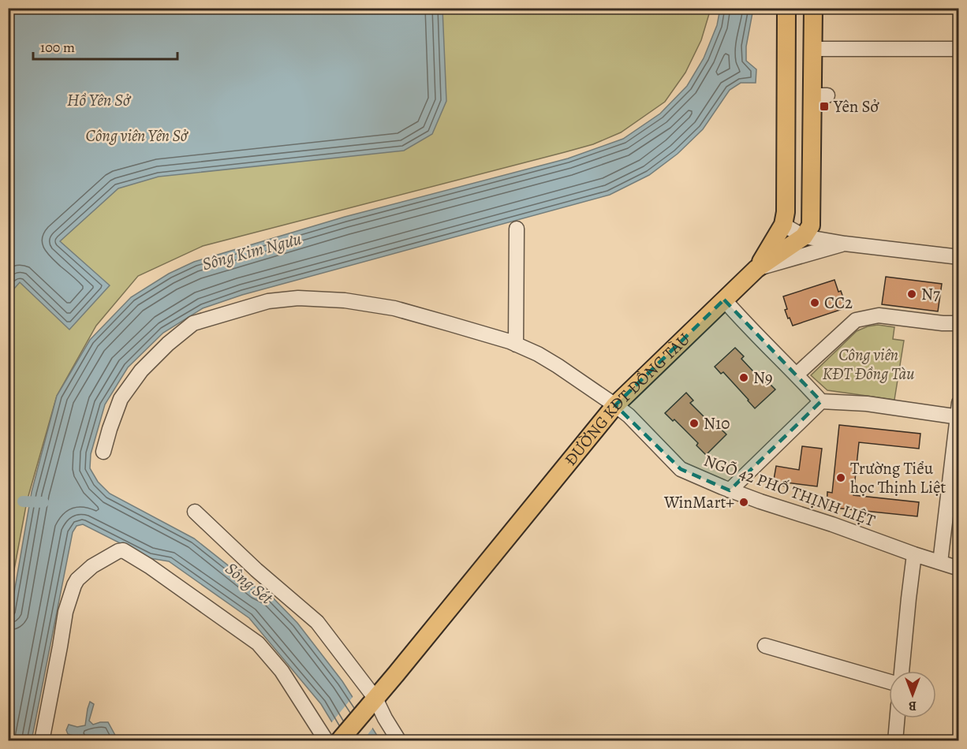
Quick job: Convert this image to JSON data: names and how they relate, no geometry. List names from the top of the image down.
{
  "streets": {
    "main road": ["ĐƯỜNG KĐT ĐỒNG TÀU"],
    "street": ["NGÕ 42 PHỐ THỊNH LIỆT"]
  },
  "crossings": [
    ["ĐƯỜNG KĐT ĐỒNG TÀU", "NGÕ 42 PHỐ THỊNH LIỆT"]
  ],
  "water": ["Hồ Yên Sở", "Sông Kim Ngưu", "Sông Sét"],
  "parks": ["Công viên Yên Sở", "Công viên KĐT Đồng Tàu"],
  "places": {
    "transit": ["Yên Sở"],
    "other": [
      "N7",
      "CC2",
      "N9",
      "N10",
      "Trường Tiểu học Thịnh Liệt",
      "WinMart+"
    ]
  },
  "scale_bar": "100 m",
  "north": "bottom"
}
